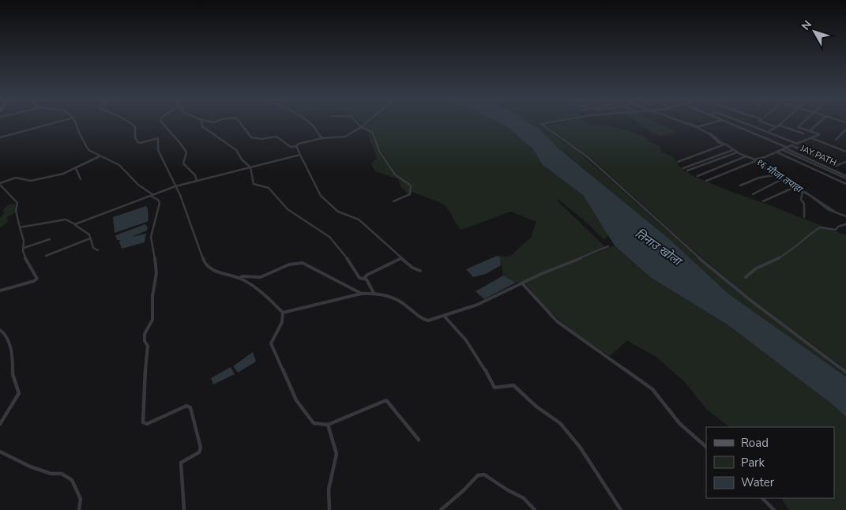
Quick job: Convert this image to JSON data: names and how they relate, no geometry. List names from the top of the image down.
{
  "streets": {
    "street": ["JAY PATH"]
  },
  "water": ["१६ मौजा तपाहा", "तिनाउ खोला"],
  "legend": ["Road", "Park", "Water"],
  "north": "top left"
}
